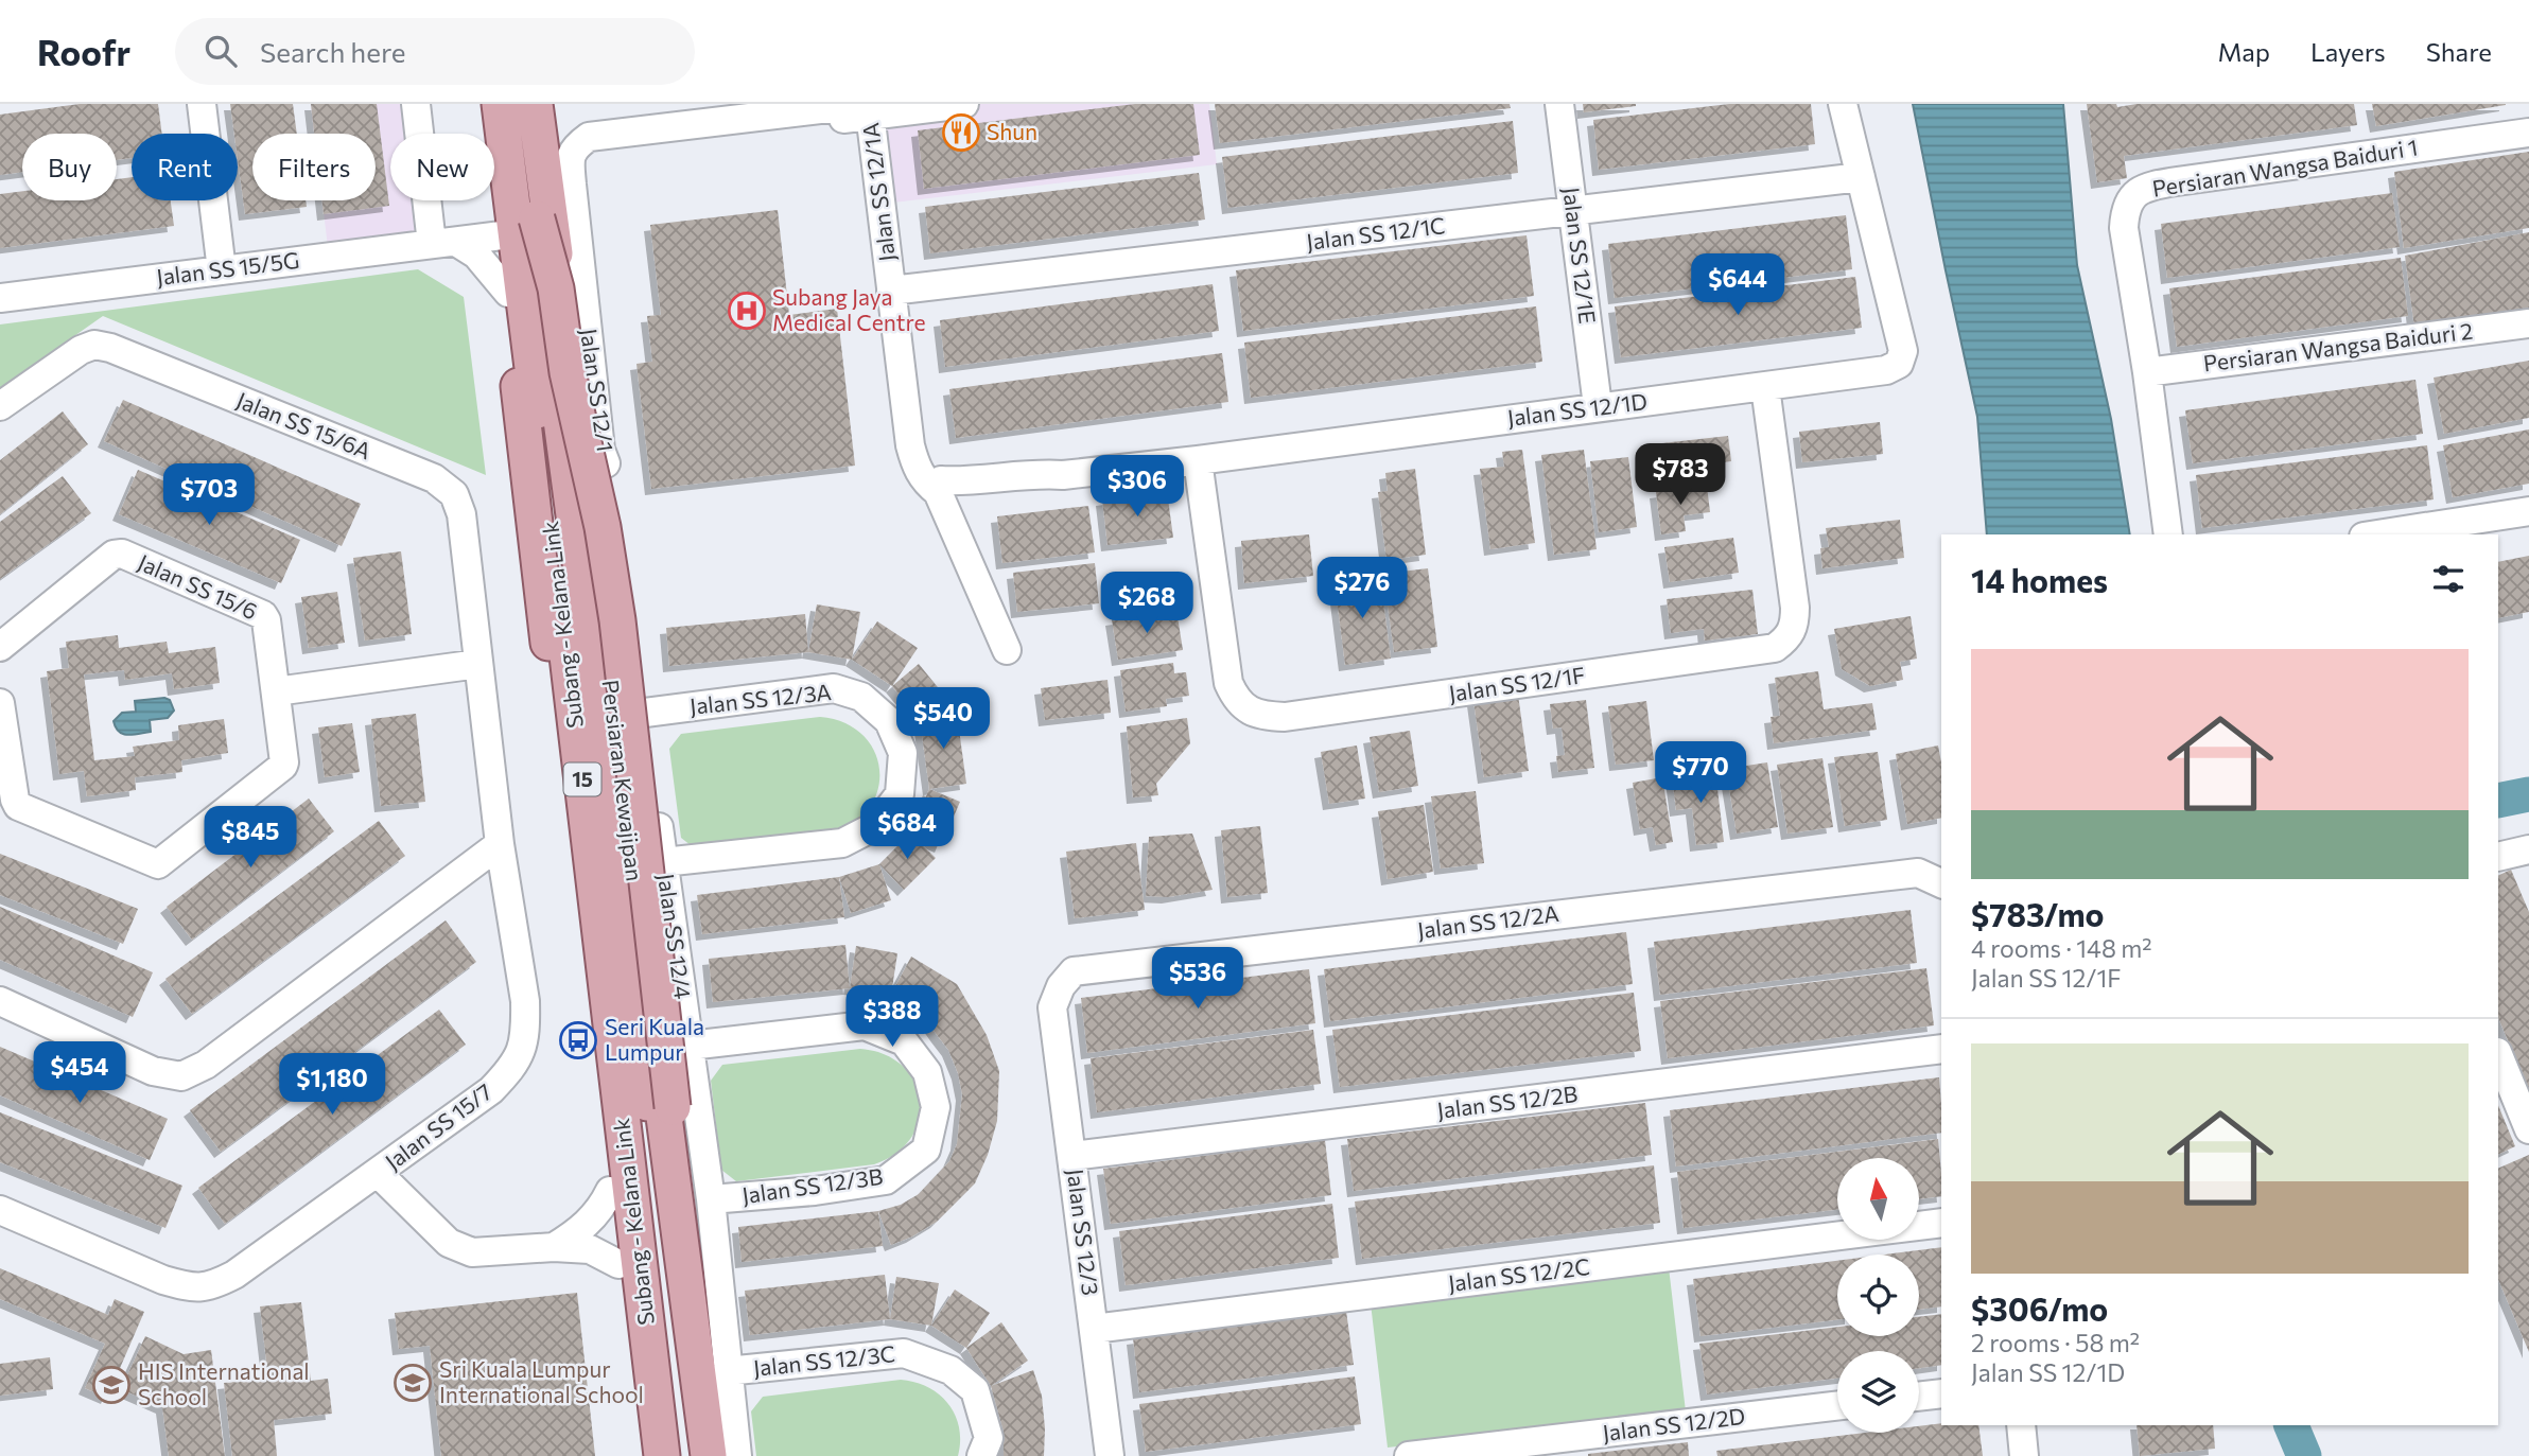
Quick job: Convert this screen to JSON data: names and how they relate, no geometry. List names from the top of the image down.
{
  "streets": {
    "main road": ["Subang - Kelana Link", "15", "Persiaran Kewajipan"],
    "street": [
      "Persiaran Wangsa Baiduri 1",
      "Jalan SS 12/1A",
      "Jalan SS 12/1C",
      "Jalan SS 12/1E",
      "Jalan SS 15/5G",
      "Persiaran Wangsa Baiduri 2",
      "Jalan SS 12/1",
      "Jalan SS 12/1D",
      "Jalan SS 15/6A",
      "Jalan SS 15/6",
      "Jalan SS 12/1F",
      "Jalan SS 12/3A",
      "Jalan SS 12/2A",
      "Jalan SS 12/4",
      "Jalan SS 12/2B",
      "Jalan SS 15/7",
      "Jalan SS 12/3B",
      "Jalan SS 12/3",
      "Jalan SS 12/2C",
      "Jalan SS 12/3C",
      "Jalan SS 12/2D"
    ]
  },
  "crossings": [
    ["Persiaran Wangsa Baiduri 1", "Persiaran Wangsa Baiduri 2"],
    ["Jalan SS 12/1A", "Jalan SS 12/1C"],
    ["Jalan SS 12/1A", "Jalan SS 12/1"],
    ["Jalan SS 12/1A", "Jalan SS 12/1D"],
    ["Jalan SS 12/1C", "Jalan SS 12/1E"],
    ["Jalan SS 12/1C", "Jalan SS 12/1D"],
    ["Jalan SS 12/1E", "Jalan SS 12/1D"],
    ["Jalan SS 12/1", "Jalan SS 12/4"],
    ["Jalan SS 12/1D", "Jalan SS 12/1F"],
    ["Jalan SS 15/6A", "Jalan SS 15/7"],
    ["Subang - Kelana Link", "15"],
    ["Jalan SS 12/3A", "Jalan SS 12/4"],
    ["Persiaran Kewajipan", "Jalan SS 12/4"],
    ["Jalan SS 12/2A", "Jalan SS 12/3"],
    ["Jalan SS 12/4", "Jalan SS 12/3B"],
    ["Jalan SS 12/4", "Jalan SS 12/3C"],
    ["Jalan SS 12/2B", "Jalan SS 12/3"],
    ["Jalan SS 12/3", "Jalan SS 12/2C"]
  ],
  "places": {
    "restaurant": ["Shun"],
    "hospital": ["Subang Jaya Medical Centre"],
    "bus stop": ["Seri Kuala Lumpur"],
    "school or university": ["Sri Kuala Lumpur International School", "HIS International School"]
  },
  "north": "top",
  "page": {
    "header": "Roofr",
    "search": "Search here",
    "nav": ["Map", "Layers", "Share"],
    "chip": [
      "Buy",
      "Rent",
      "Filters",
      "New"
    ],
    "price": [
      "$644",
      "$783",
      "$306",
      "$703",
      "$276",
      "$268",
      "$540",
      "$770",
      "$684",
      "$845",
      "$536",
      "$388",
      "$454",
      "$1,180"
    ],
    "heading": "14 homes",
    "list": [
      {
        "name": "$783/mo",
        "note": "4 rooms · 148 m² · Jalan SS 12/1F"
      },
      {
        "name": "$306/mo",
        "note": "2 rooms · 58 m² · Jalan SS 12/1D"
      }
    ]
  }
}
